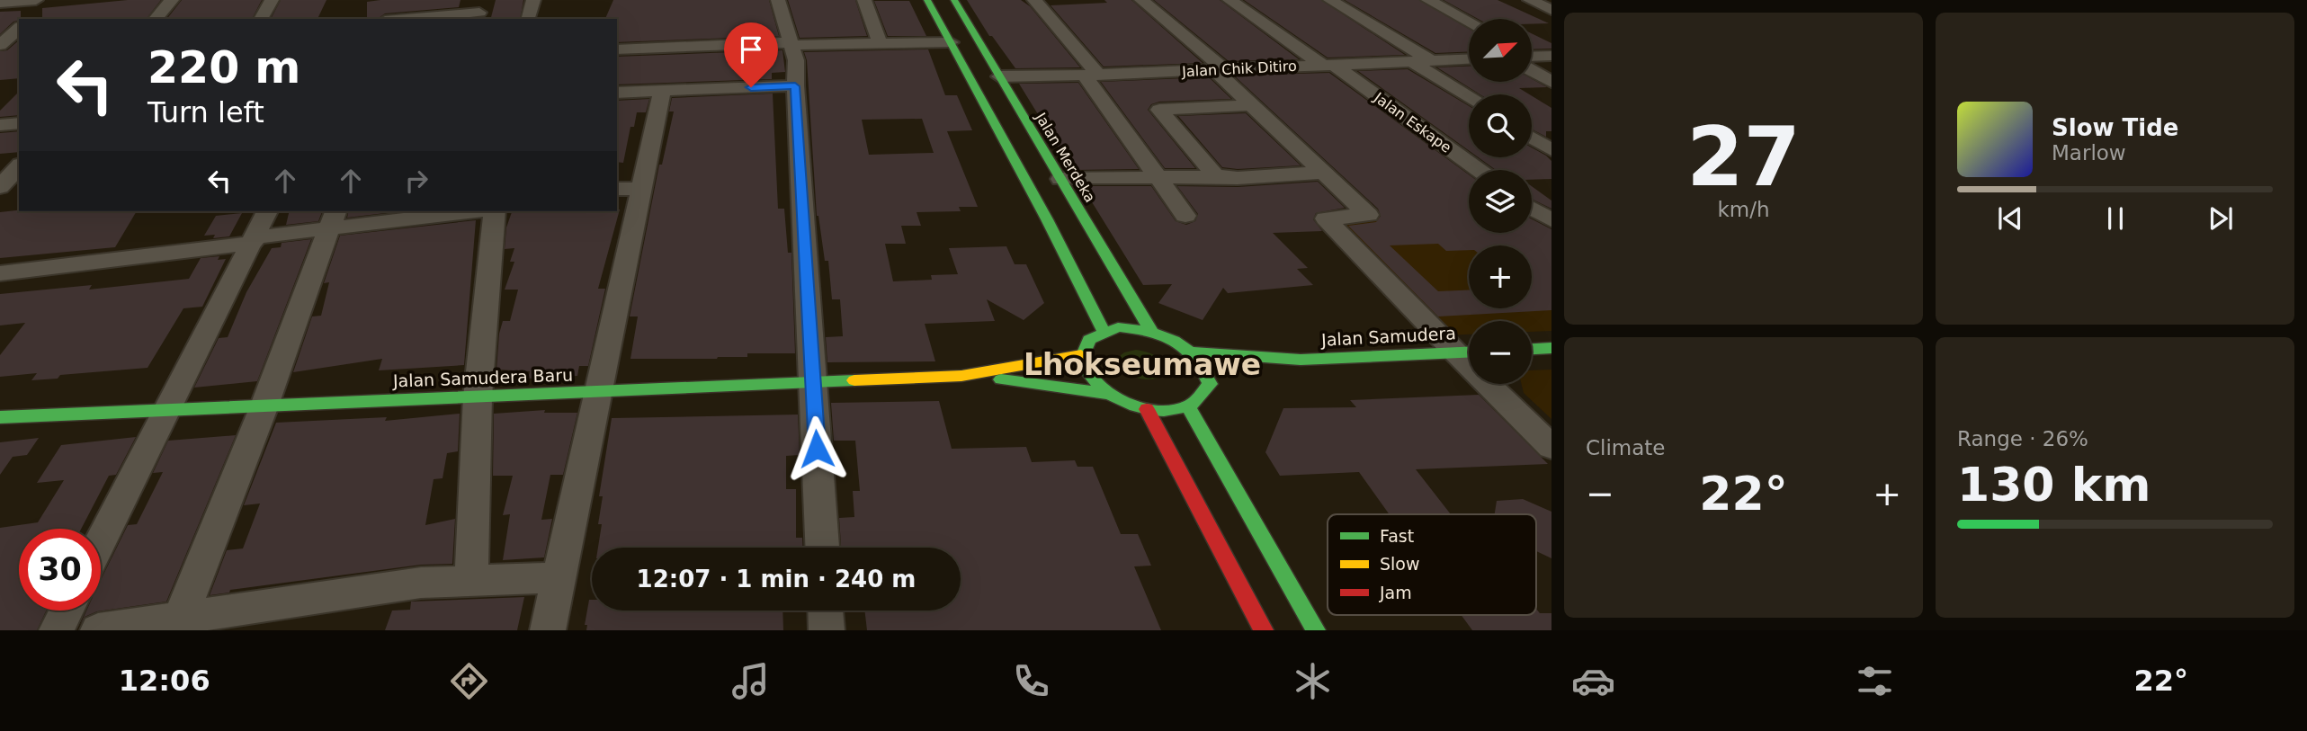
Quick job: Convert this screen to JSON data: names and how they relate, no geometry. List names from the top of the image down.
{
  "streets": {
    "main road": ["Jalan Merdeka", "Jalan Samudera", "Jalan Samudera Baru"],
    "street": ["Jalan Chik Ditiro", "Jalan Eskape"]
  },
  "crossings": [
    ["Jalan Chik Ditiro", "Jalan Eskape"],
    ["Jalan Chik Ditiro", "Jalan Merdeka"],
    ["Jalan Merdeka", "Jalan Samudera"],
    ["Jalan Merdeka", "Jalan Samudera Baru"],
    ["Jalan Samudera", "Jalan Samudera Baru"]
  ],
  "districts": ["Lhokseumawe"],
  "legend": ["Fast", "Slow", "Jam"],
  "north": "top right",
  "page": {
    "tile": [
      ["27", "km/h"],
      "Climate",
      ["Range · 26%", "130 km"]
    ],
    "map_buttons": ["+", "−"],
    "turn": ["220 m", "Turn left"],
    "song": ["Slow Tide", "Marlow"],
    "heat": ["−", "22°", "+"],
    "limit": "30",
    "trip": "12:07 · 1 min · 240 m",
    "tabs": ["12:06", "22°"]
  }
}
